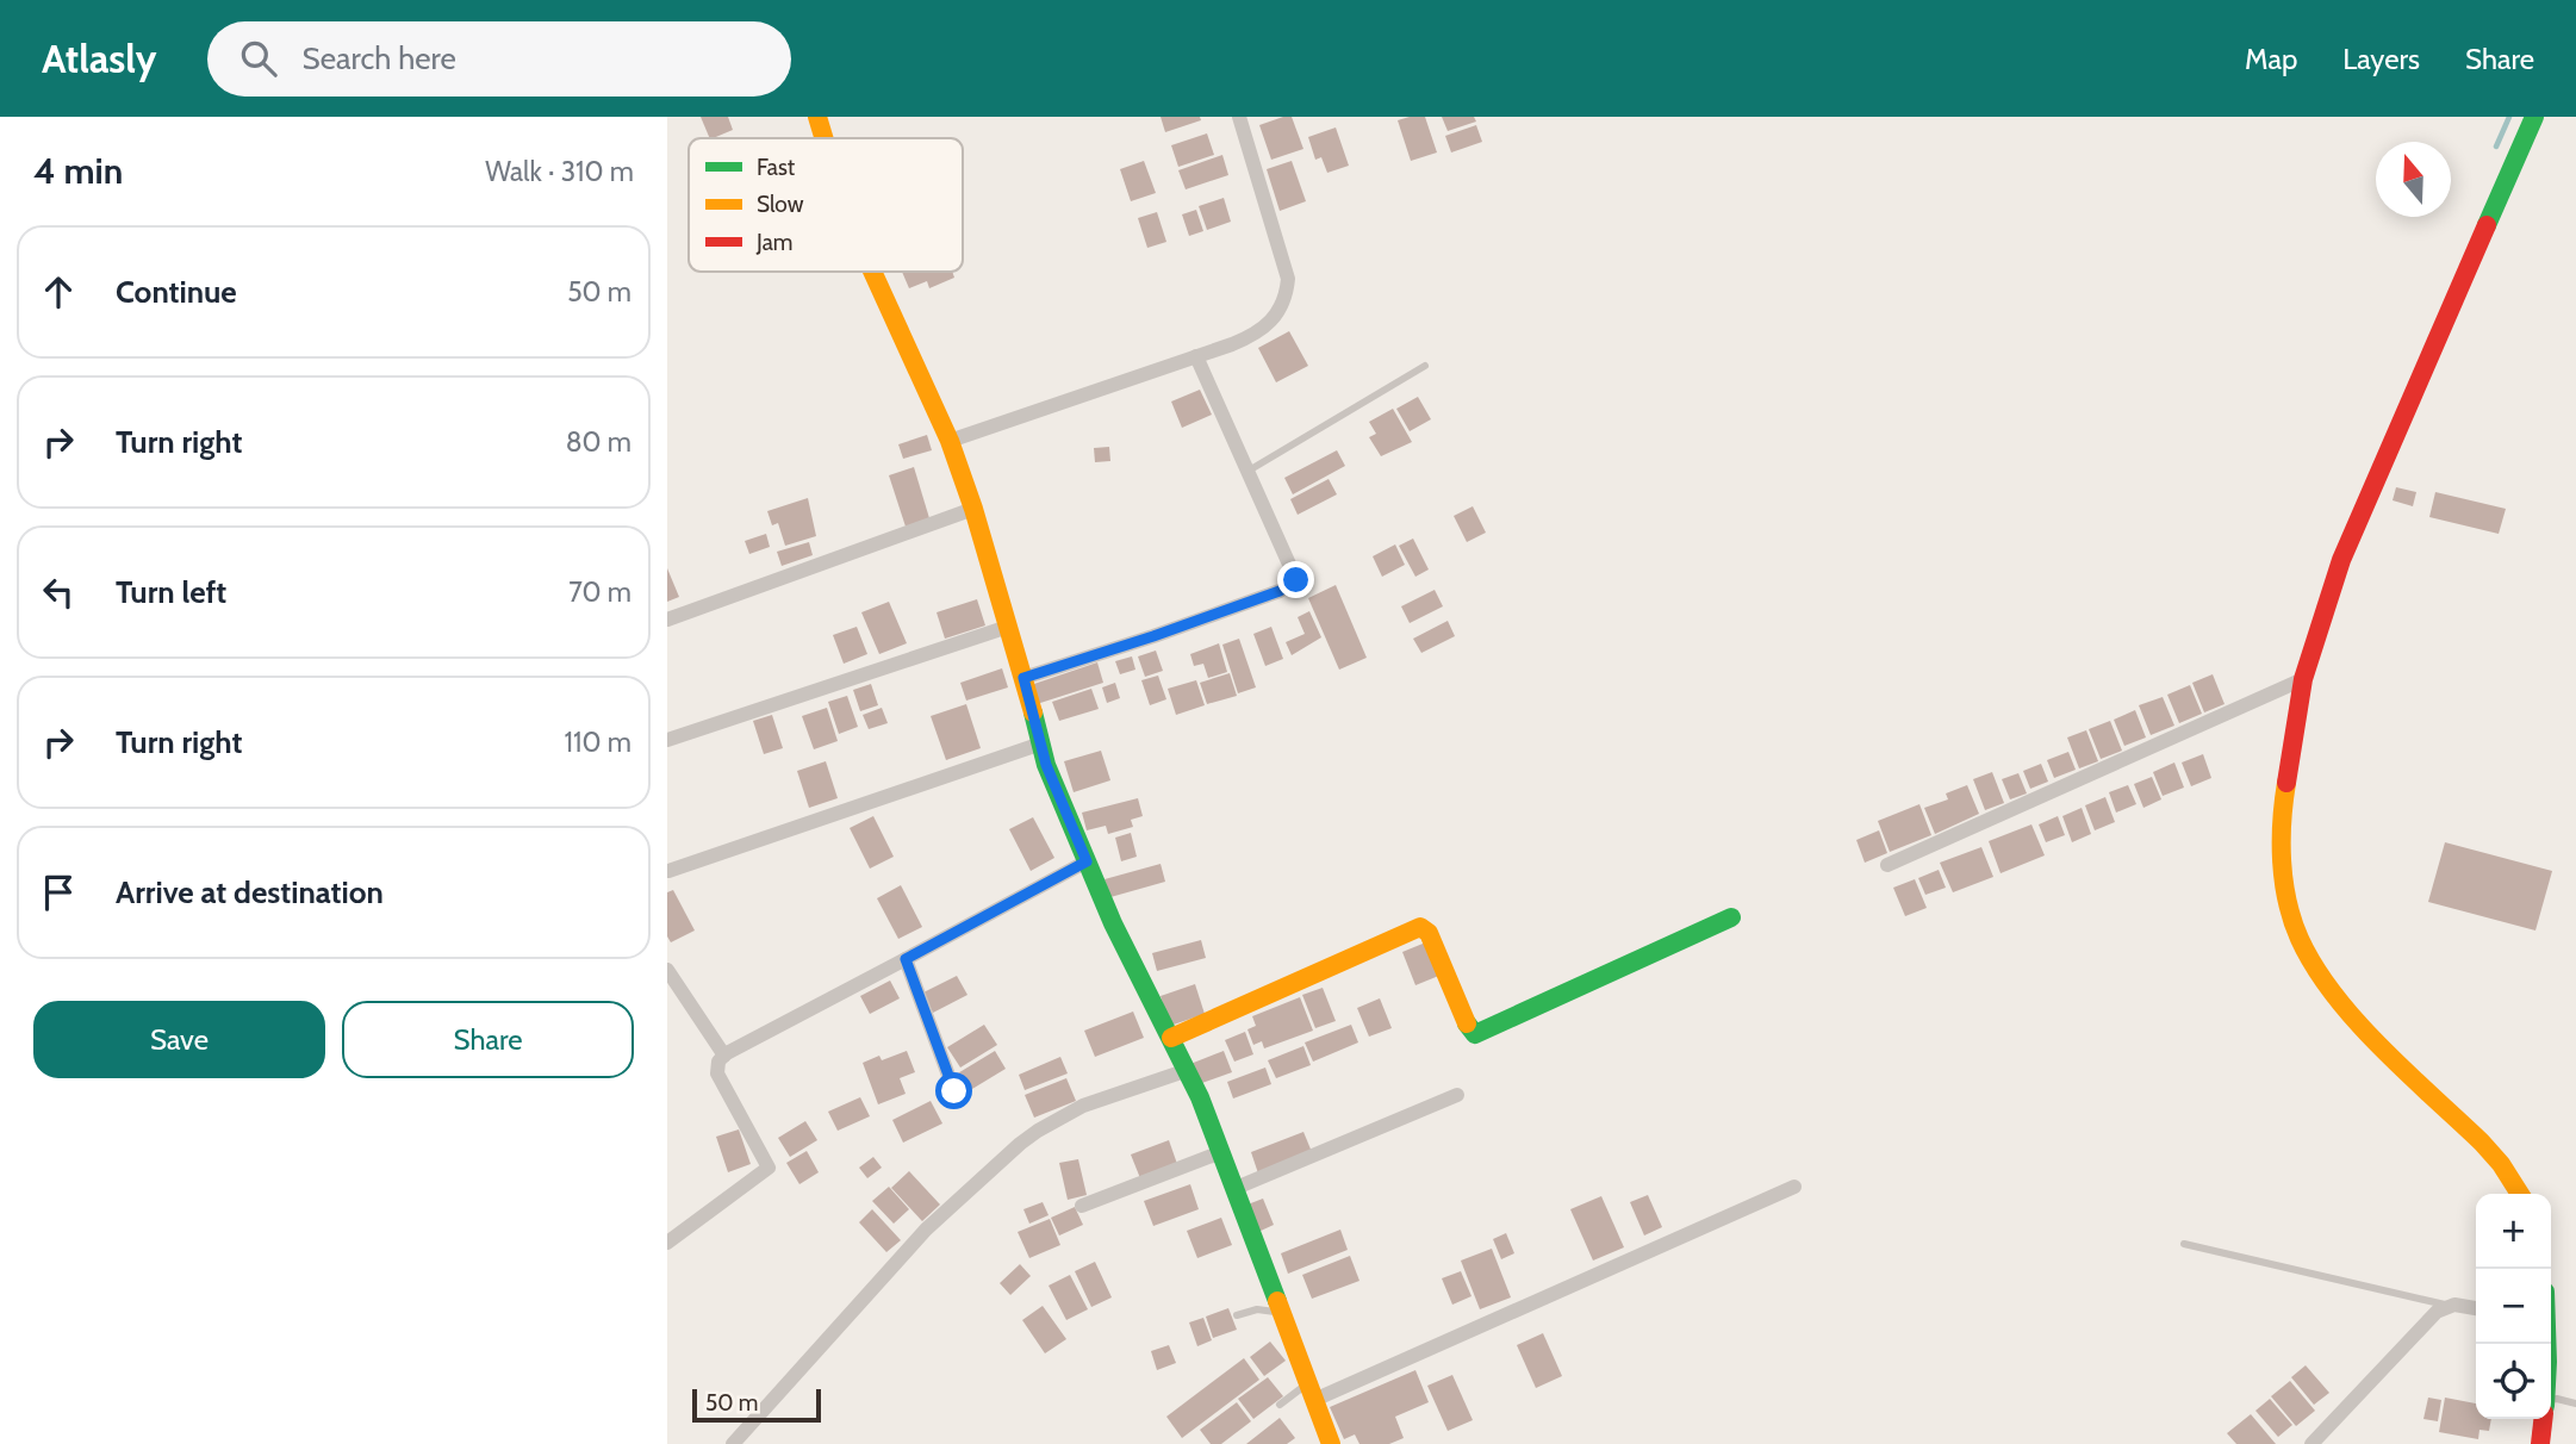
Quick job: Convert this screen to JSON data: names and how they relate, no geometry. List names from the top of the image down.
{
  "legend": ["Fast", "Slow", "Jam"],
  "scale_bar": "50 m",
  "north": "top",
  "page": {
    "header": "Atlasly",
    "search": "Search here",
    "nav": ["Map", "Layers", "Share"],
    "heading": ["4 min", "Walk · 310 m"],
    "list": [
      ["Continue", "50 m"],
      ["Turn right", "80 m"],
      ["Turn left", "70 m"],
      ["Turn right", "110 m"],
      "Arrive at destination"
    ],
    "buttons": ["Save", "Share"],
    "map_buttons": ["+", "−"],
    "scale": "50 m"
  }
}
